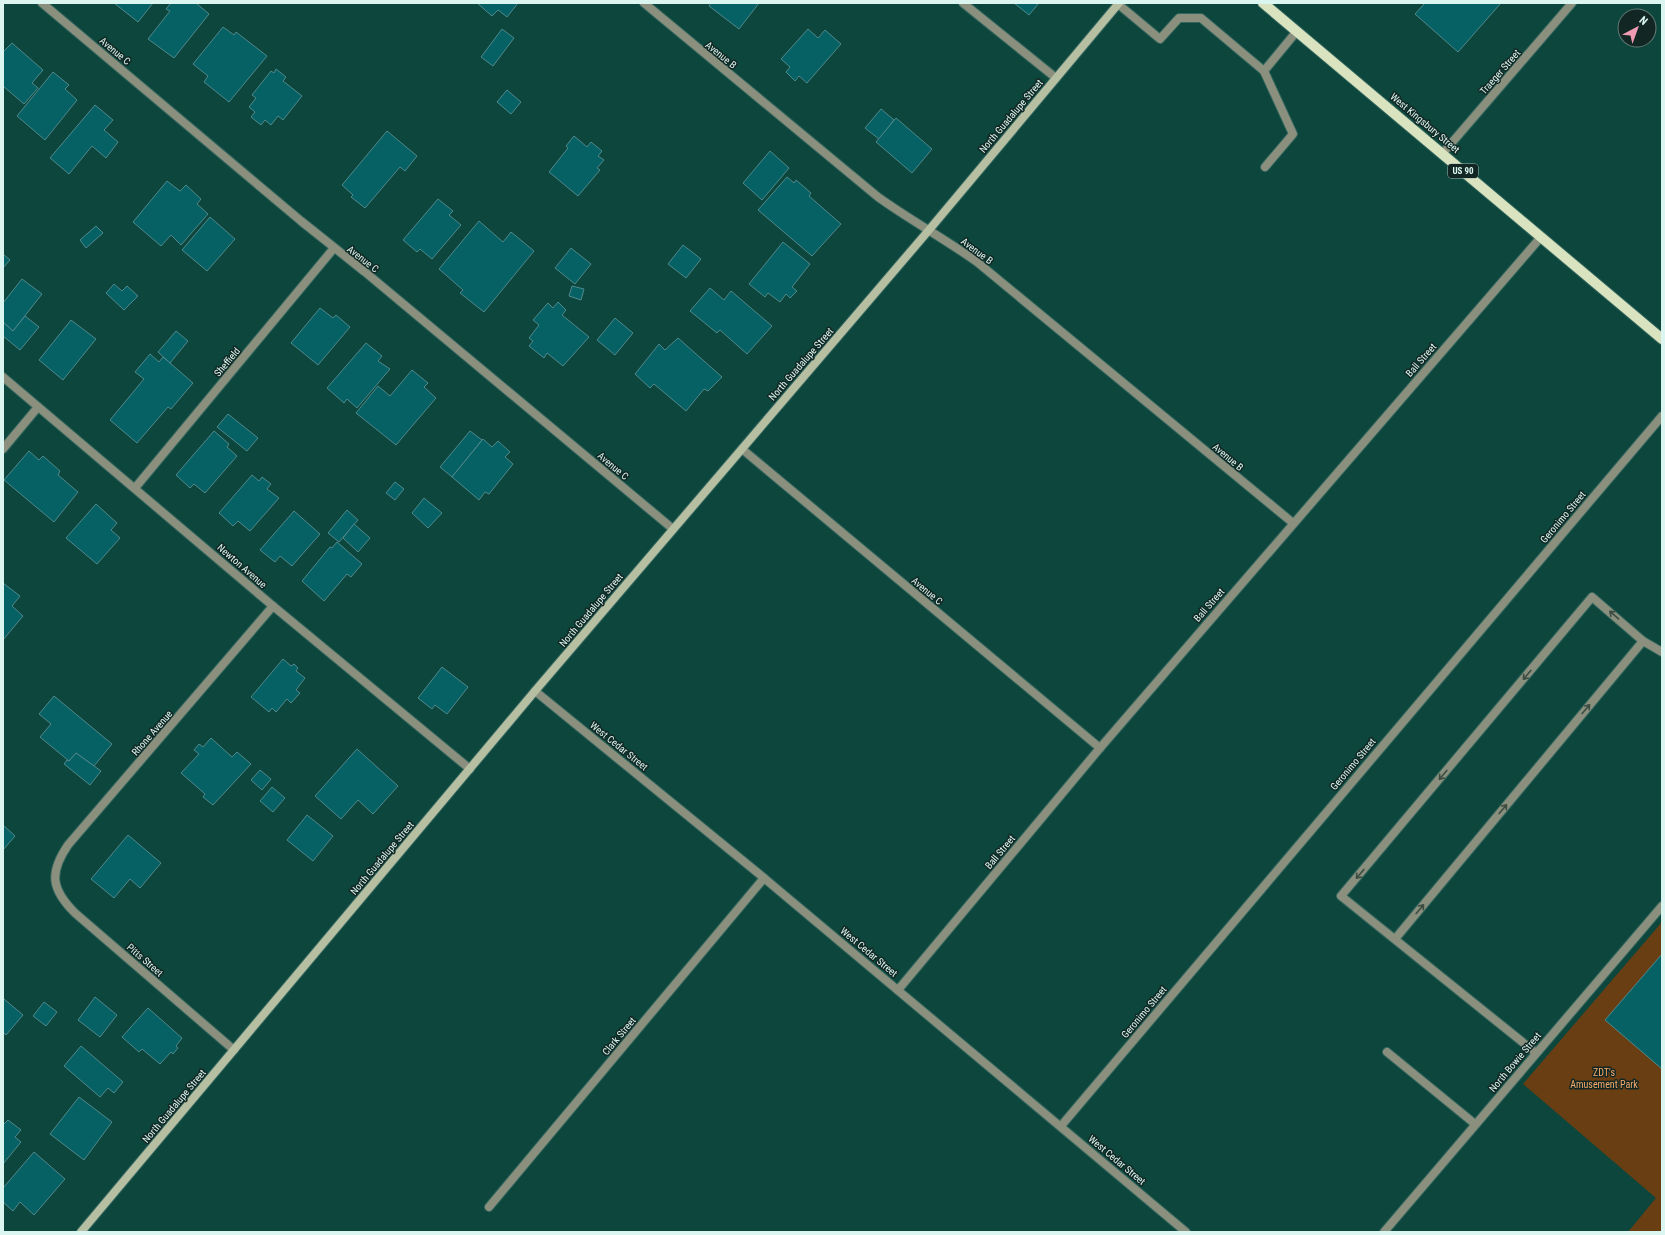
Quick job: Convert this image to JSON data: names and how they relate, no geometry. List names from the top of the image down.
{
  "streets": {
    "main road": ["West Kingsbury Street", "US 90"],
    "street": [
      "Avenue C",
      "Avenue B",
      "Traeger Street",
      "North Guadalupe Street",
      "Ball Street",
      "Sheffield",
      "Geronimo Street",
      "Newton Avenue",
      "Rhone Avenue",
      "West Cedar Street",
      "Pitts Street",
      "Clark Street",
      "North Bowie Street"
    ]
  },
  "crossings": [
    ["Avenue C", "North Guadalupe Street"],
    ["Avenue C", "Ball Street"],
    ["Avenue C", "Sheffield"],
    ["Avenue B", "North Guadalupe Street"],
    ["Avenue B", "Ball Street"],
    ["Traeger Street", "West Kingsbury Street"],
    ["North Guadalupe Street", "Newton Avenue"],
    ["North Guadalupe Street", "West Cedar Street"],
    ["North Guadalupe Street", "Pitts Street"],
    ["West Kingsbury Street", "Ball Street"],
    ["Ball Street", "West Cedar Street"],
    ["Sheffield", "Newton Avenue"],
    ["Geronimo Street", "West Cedar Street"],
    ["Newton Avenue", "Rhone Avenue"],
    ["Rhone Avenue", "Pitts Street"],
    ["West Cedar Street", "Clark Street"]
  ],
  "parks": ["ZDT's Amusement Park"],
  "north": "top right"
}
